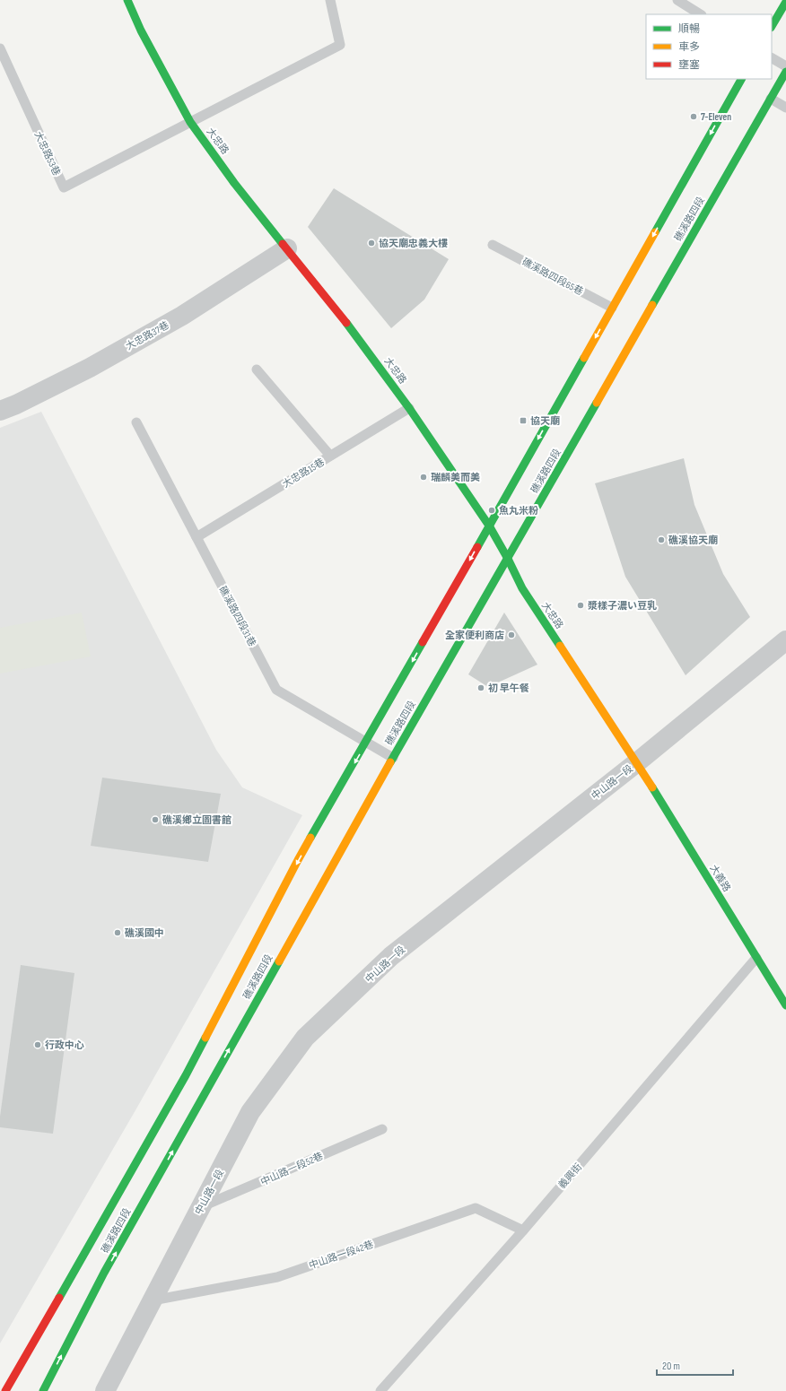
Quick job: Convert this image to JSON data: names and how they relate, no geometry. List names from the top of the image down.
{
  "streets": {
    "main road": ["大忠路", "礁溪路四段", "大義路"],
    "street": ["大忠路37巷", "中山路一段"],
    "lane": [
      "大忠路53巷",
      "礁溪路四段65巷",
      "大忠路15巷",
      "礁溪路四段31巷",
      "中山路一段52巷",
      "義興街",
      "中山路一段42巷"
    ]
  },
  "crossings": [
    ["大忠路", "大忠路53巷"],
    ["大忠路", "礁溪路四段"],
    ["大忠路", "大忠路37巷"],
    ["大忠路", "大忠路15巷"],
    ["大忠路", "中山路一段"],
    ["大忠路", "大義路"],
    ["礁溪路四段", "礁溪路四段65巷"],
    ["礁溪路四段", "礁溪路四段31巷"],
    ["大忠路15巷", "礁溪路四段31巷"],
    ["中山路一段", "大義路"],
    ["中山路一段", "中山路一段52巷"],
    ["中山路一段", "中山路一段42巷"],
    ["大義路", "義興街"],
    ["義興街", "中山路一段42巷"]
  ],
  "places": {
    "other": [
      "7-Eleven",
      "協天廟忠義大樓",
      "瑞麟美而美",
      "魚丸米粉",
      "礁溪協天廟",
      "漿樣子濃い豆乳",
      "全家便利商店",
      "初 早午餐",
      "礁溪鄉立圖書館",
      "礁溪國中",
      "行政中心"
    ],
    "transit": ["協天廟"]
  },
  "legend": ["順暢", "車多", "壅塞"],
  "scale_bar": "20 m"
}
